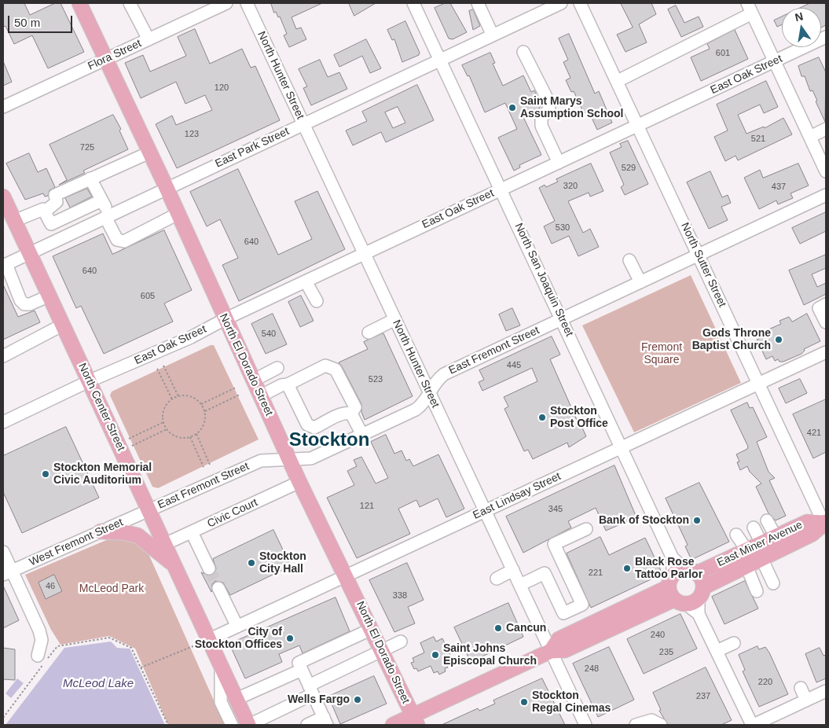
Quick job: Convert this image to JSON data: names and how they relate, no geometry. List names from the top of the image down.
{
  "streets": {
    "main road": ["North El Dorado Street", "North Center Street", "East Miner Avenue"],
    "street": [
      "Flora Street",
      "East Oak Street",
      "North Hunter Street",
      "East Park Street",
      "North Sutter Street",
      "North San Joaquin Street",
      "East Fremont Street",
      "East Lindsay Street",
      "Civic Court",
      "West Fremont Street"
    ]
  },
  "crossings": [
    ["Flora Street", "North El Dorado Street"],
    ["East Oak Street", "North Hunter Street"],
    ["East Oak Street", "North Sutter Street"],
    ["East Oak Street", "North San Joaquin Street"],
    ["East Oak Street", "North El Dorado Street"],
    ["East Oak Street", "North Center Street"],
    ["North Hunter Street", "East Park Street"],
    ["North Hunter Street", "East Fremont Street"],
    ["North Hunter Street", "East Lindsay Street"],
    ["North Hunter Street", "East Miner Avenue"],
    ["East Park Street", "North San Joaquin Street"],
    ["East Park Street", "North El Dorado Street"],
    ["East Park Street", "North Center Street"],
    ["North Sutter Street", "East Fremont Street"],
    ["North Sutter Street", "East Lindsay Street"],
    ["North Sutter Street", "East Miner Avenue"],
    ["North San Joaquin Street", "East Fremont Street"],
    ["North San Joaquin Street", "East Lindsay Street"],
    ["North San Joaquin Street", "East Miner Avenue"],
    ["East Fremont Street", "North El Dorado Street"],
    ["East Fremont Street", "North Center Street"],
    ["East Fremont Street", "West Fremont Street"],
    ["North El Dorado Street", "East Lindsay Street"],
    ["North El Dorado Street", "Civic Court"],
    ["North El Dorado Street", "East Miner Avenue"],
    ["North Center Street", "East Lindsay Street"],
    ["North Center Street", "Civic Court"],
    ["North Center Street", "West Fremont Street"]
  ],
  "districts": ["Stockton"],
  "water": ["McLeod Lake"],
  "parks": ["Fremont Square", "McLeod Park"],
  "places": [
    "Saint Marys Assumption School",
    "Gods Throne Baptist Church",
    "Stockton Post Office",
    "Stockton Memorial Civic Auditorium",
    "Bank of Stockton",
    "Stockton City Hall",
    "Black Rose Tattoo Parlor",
    "Cancun",
    "City of Stockton Offices",
    "Saint Johns Episcopal Church",
    "Wells Fargo",
    "Stockton Regal Cinemas"
  ],
  "house_numbers": [
    "601",
    "120",
    "123",
    "521",
    "725",
    "529",
    "320",
    "437",
    "530",
    "640",
    "640",
    "605",
    "540",
    "445",
    "523",
    "421",
    "121",
    "345",
    "221",
    "46",
    "338",
    "240",
    "235",
    "248",
    "220",
    "237"
  ],
  "scale_bar": "50 m",
  "north": "top"
}
